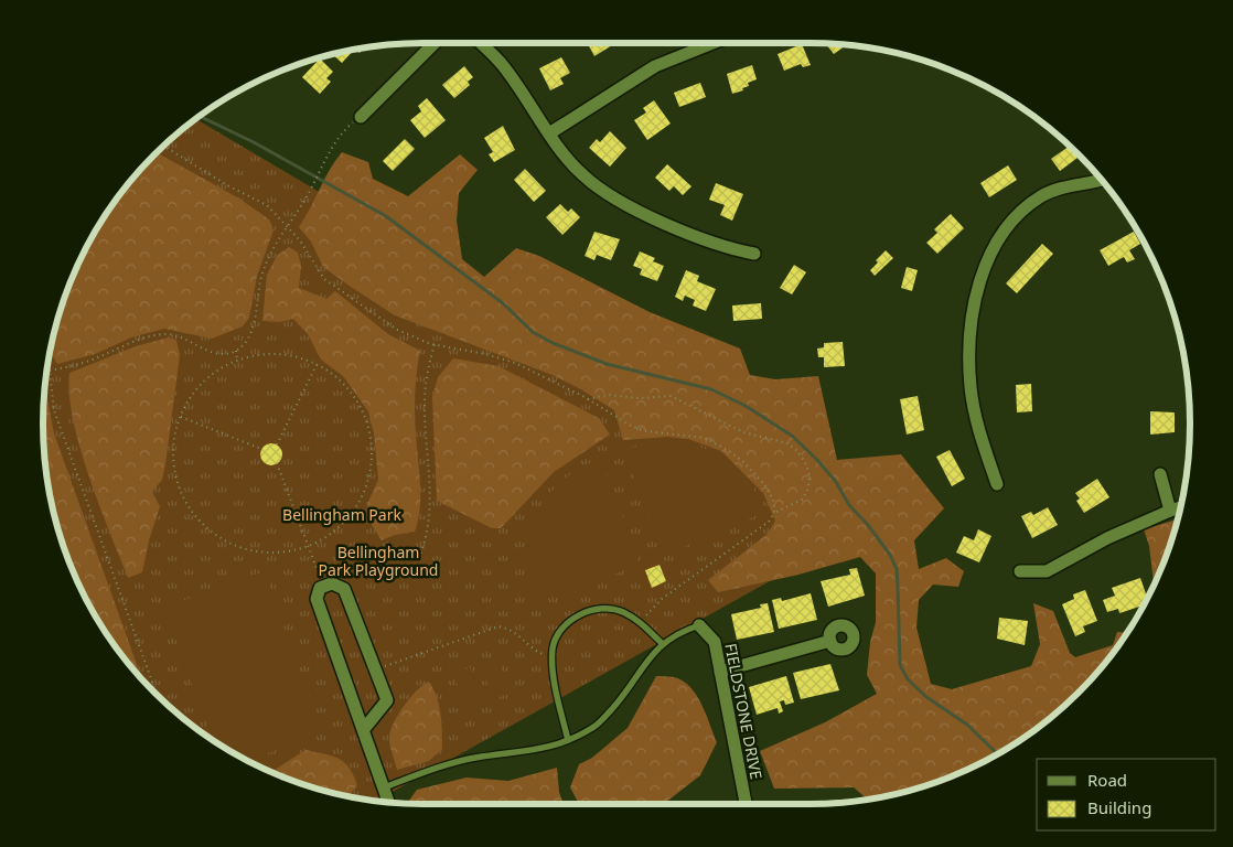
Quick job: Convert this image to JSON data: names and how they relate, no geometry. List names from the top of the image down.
{
  "streets": {
    "street": ["FIELDSTONE DRIVE"]
  },
  "parks": ["Bellingham Park", "Bellingham Park Playground"],
  "legend": ["Road", "Building"]
}
